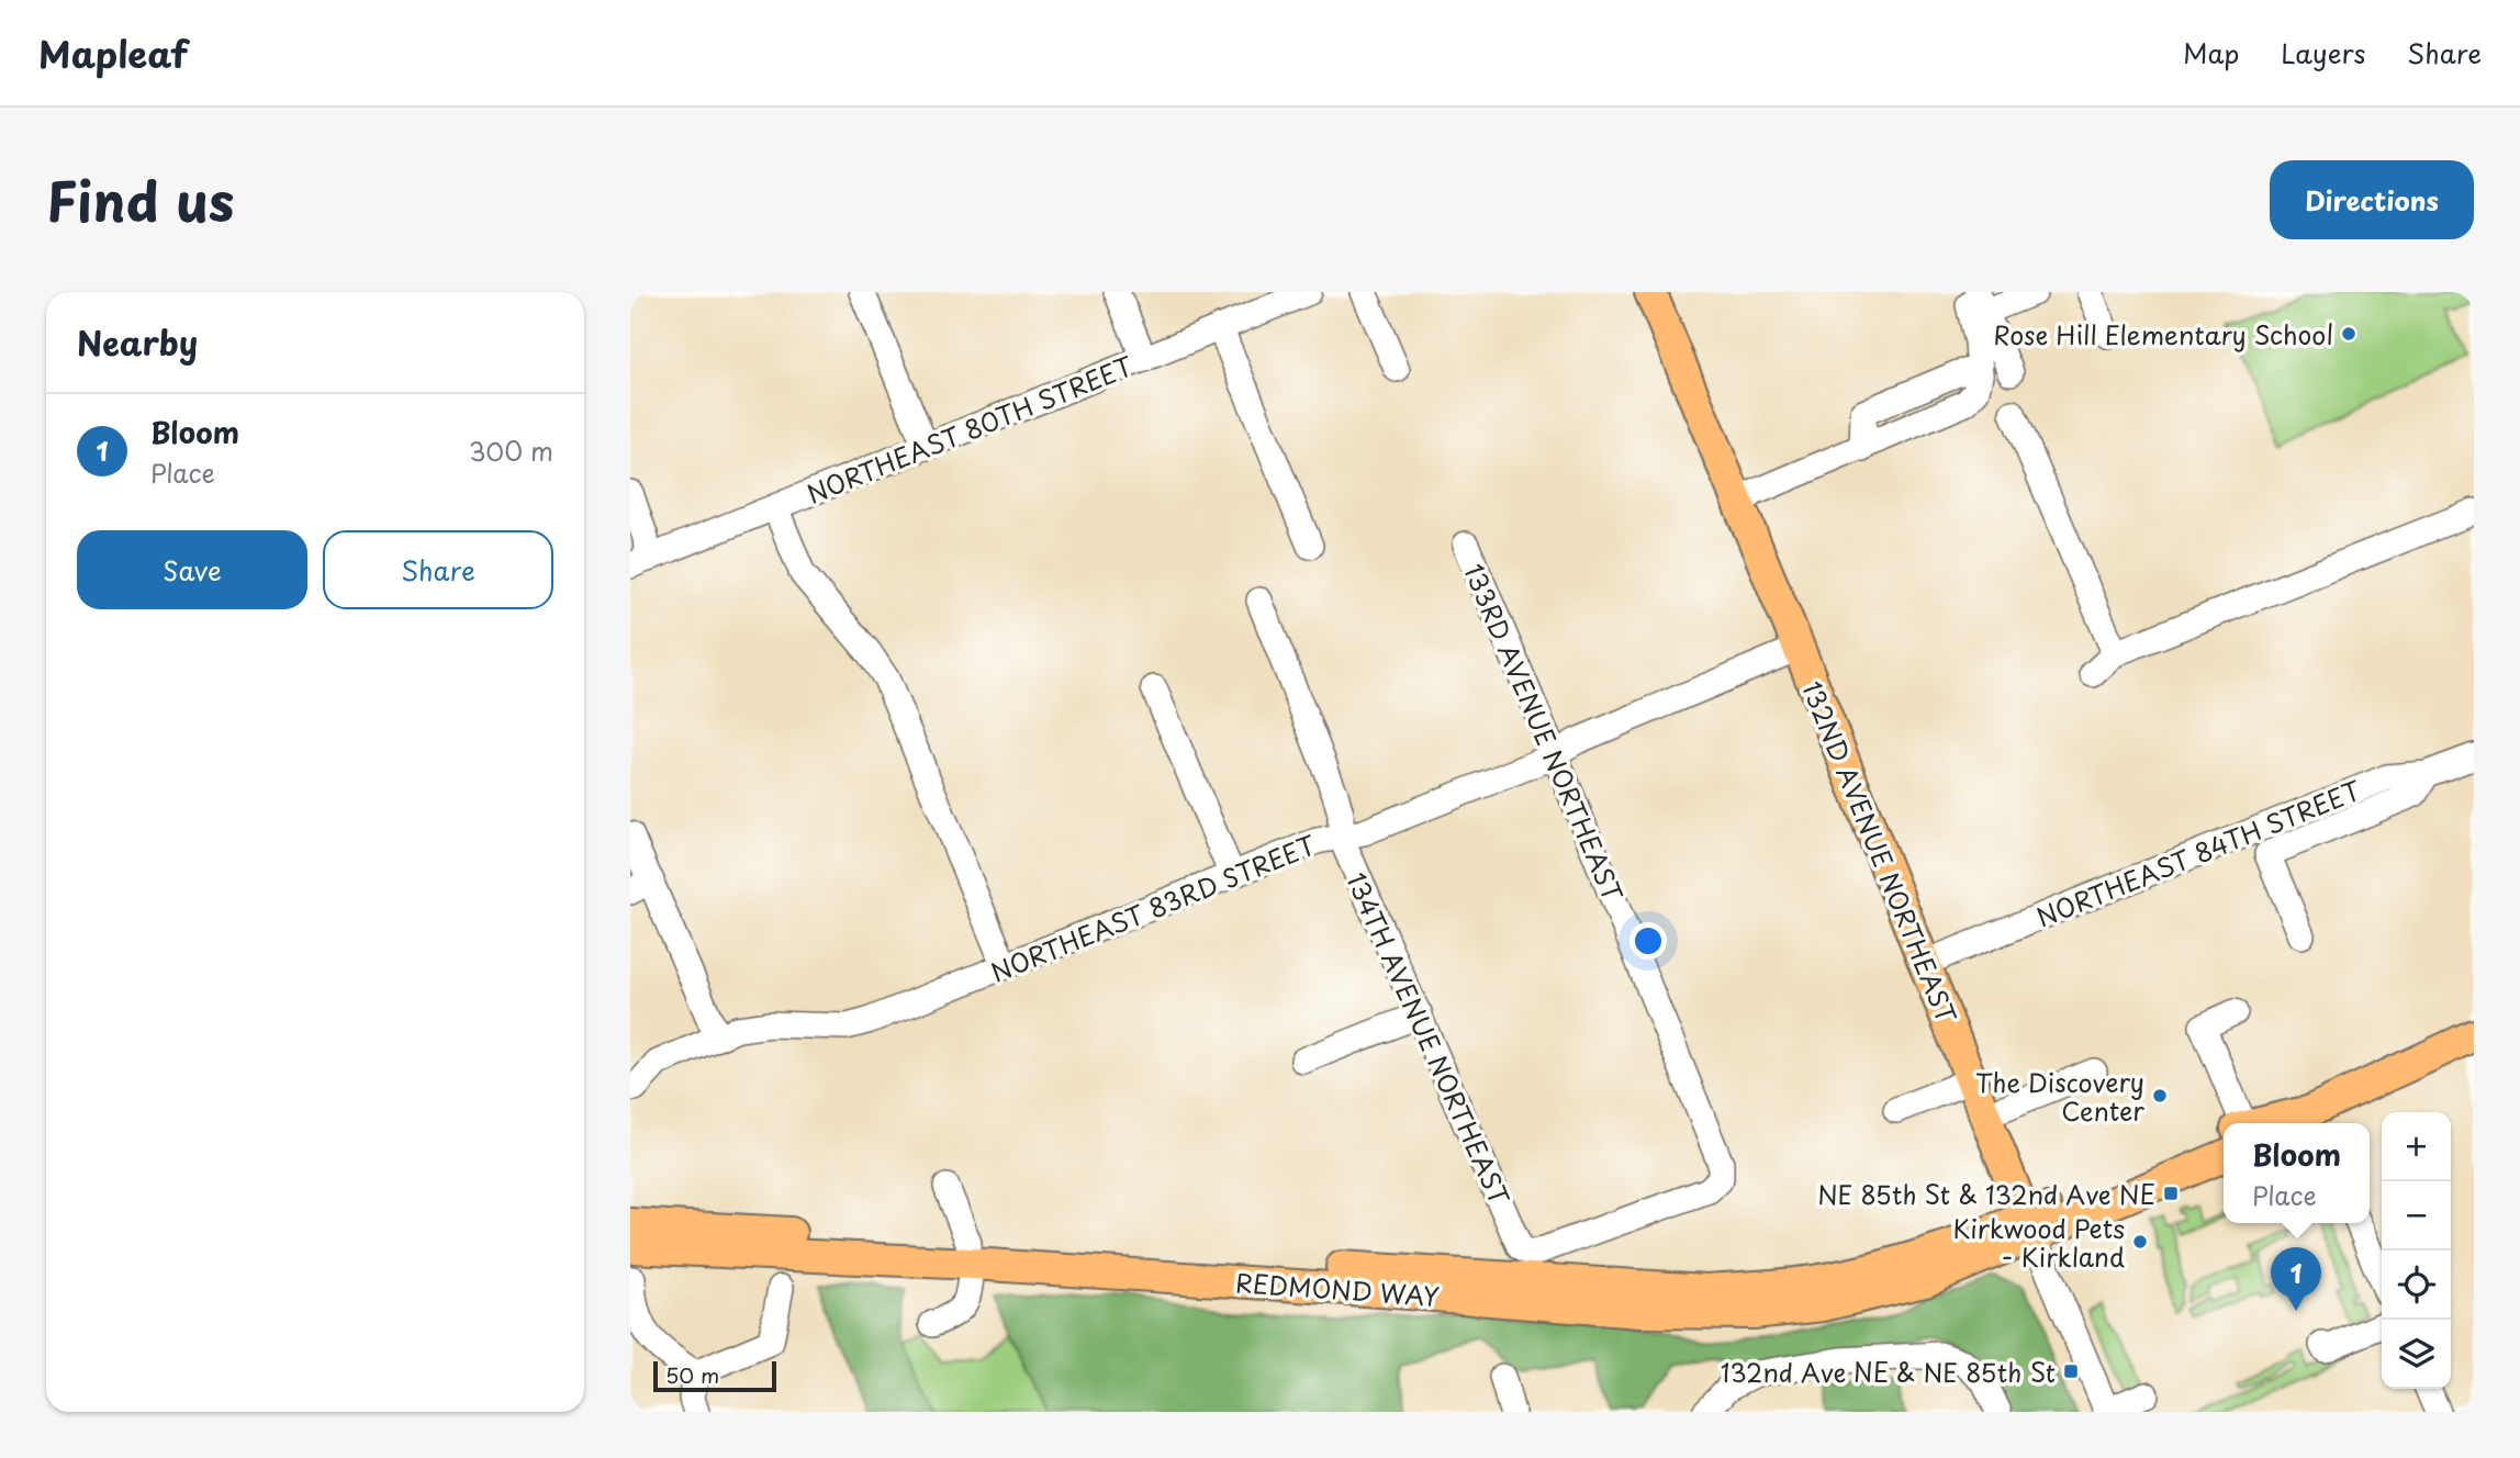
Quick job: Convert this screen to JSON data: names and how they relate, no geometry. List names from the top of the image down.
{
  "streets": {
    "main road": ["132ND AVENUE NORTHEAST", "REDMOND WAY"],
    "street": [
      "NORTHEAST 80TH STREET",
      "133RD AVENUE NORTHEAST",
      "NORTHEAST 84TH STREET",
      "NORTHEAST 83RD STREET",
      "134TH AVENUE NORTHEAST"
    ]
  },
  "crossings": [
    ["133RD AVENUE NORTHEAST", "NORTHEAST 83RD STREET"],
    ["133RD AVENUE NORTHEAST", "134TH AVENUE NORTHEAST"],
    ["132ND AVENUE NORTHEAST", "NORTHEAST 84TH STREET"],
    ["132ND AVENUE NORTHEAST", "NORTHEAST 83RD STREET"],
    ["132ND AVENUE NORTHEAST", "REDMOND WAY"],
    ["NORTHEAST 83RD STREET", "134TH AVENUE NORTHEAST"]
  ],
  "places": {
    "other": ["Rose Hill Elementary School", "The Discovery Center", "Kirkwood Pets - Kirkland"],
    "transit": ["NE 85th St & 132nd Ave NE", "132nd Ave NE & NE 85th St"]
  },
  "scale_bar": "50 m",
  "page": {
    "header": "Mapleaf",
    "nav": ["Map", "Layers", "Share"],
    "title": "Find us",
    "buttons": [
      "Directions",
      ["Save", "Share"]
    ],
    "heading": "Nearby",
    "list": [
      {
        "mark": "1",
        "name": "Bloom",
        "note": "Place",
        "value": "300 m"
      }
    ],
    "map_buttons": ["+", "−"],
    "popup": ["Bloom", "Place"],
    "pins": "1",
    "scale": "50 m"
  }
}
